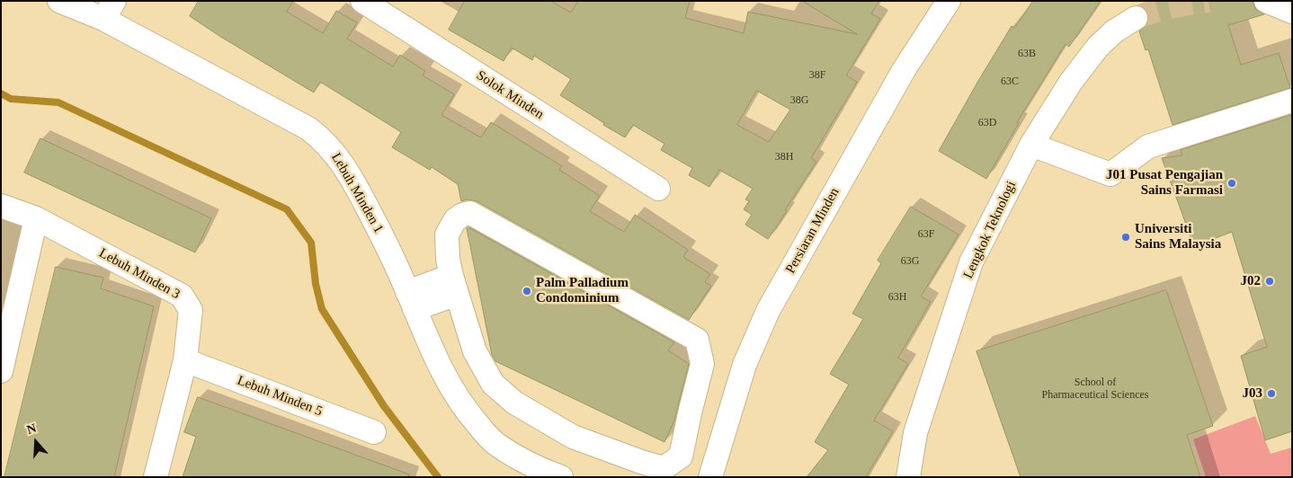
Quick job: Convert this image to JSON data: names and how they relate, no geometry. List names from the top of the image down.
{
  "streets": {
    "street": [
      "Solok Minden",
      "Lebuh Minden 1",
      "Lengkok Teknologi",
      "Persiaran Minden",
      "Lebuh Minden 3",
      "Lebuh Minden 5"
    ]
  },
  "crossings": [
    ["Lebuh Minden 3", "Lebuh Minden 5"]
  ],
  "places": [
    "J01 Pusat Pengajian Sains Farmasi",
    "Universiti Sains Malaysia",
    "J02",
    "Palm Palladium Condominium",
    "J03"
  ],
  "house_numbers": [
    "63B",
    "38F",
    "63C",
    "38G",
    "63D",
    "38H",
    "63F",
    "63G",
    "63H",
    "School of Pharmaceutical Sciences"
  ],
  "north": "top"
}
